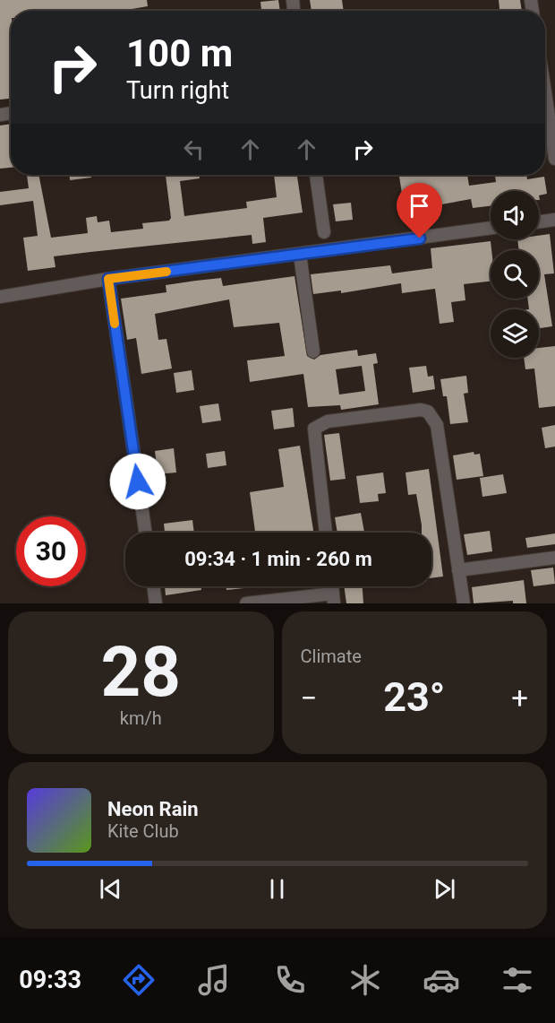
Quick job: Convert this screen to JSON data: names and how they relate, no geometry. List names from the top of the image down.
{
  "page": {
    "turn": ["100 m", "Turn right"],
    "limit": "30",
    "trip": "09:34 · 1 min · 260 m",
    "tile": [
      ["28", "km/h"],
      "Climate"
    ],
    "heat": ["−", "23°", "+"],
    "song": ["Neon Rain", "Kite Club"],
    "tabs": "09:33"
  }
}
